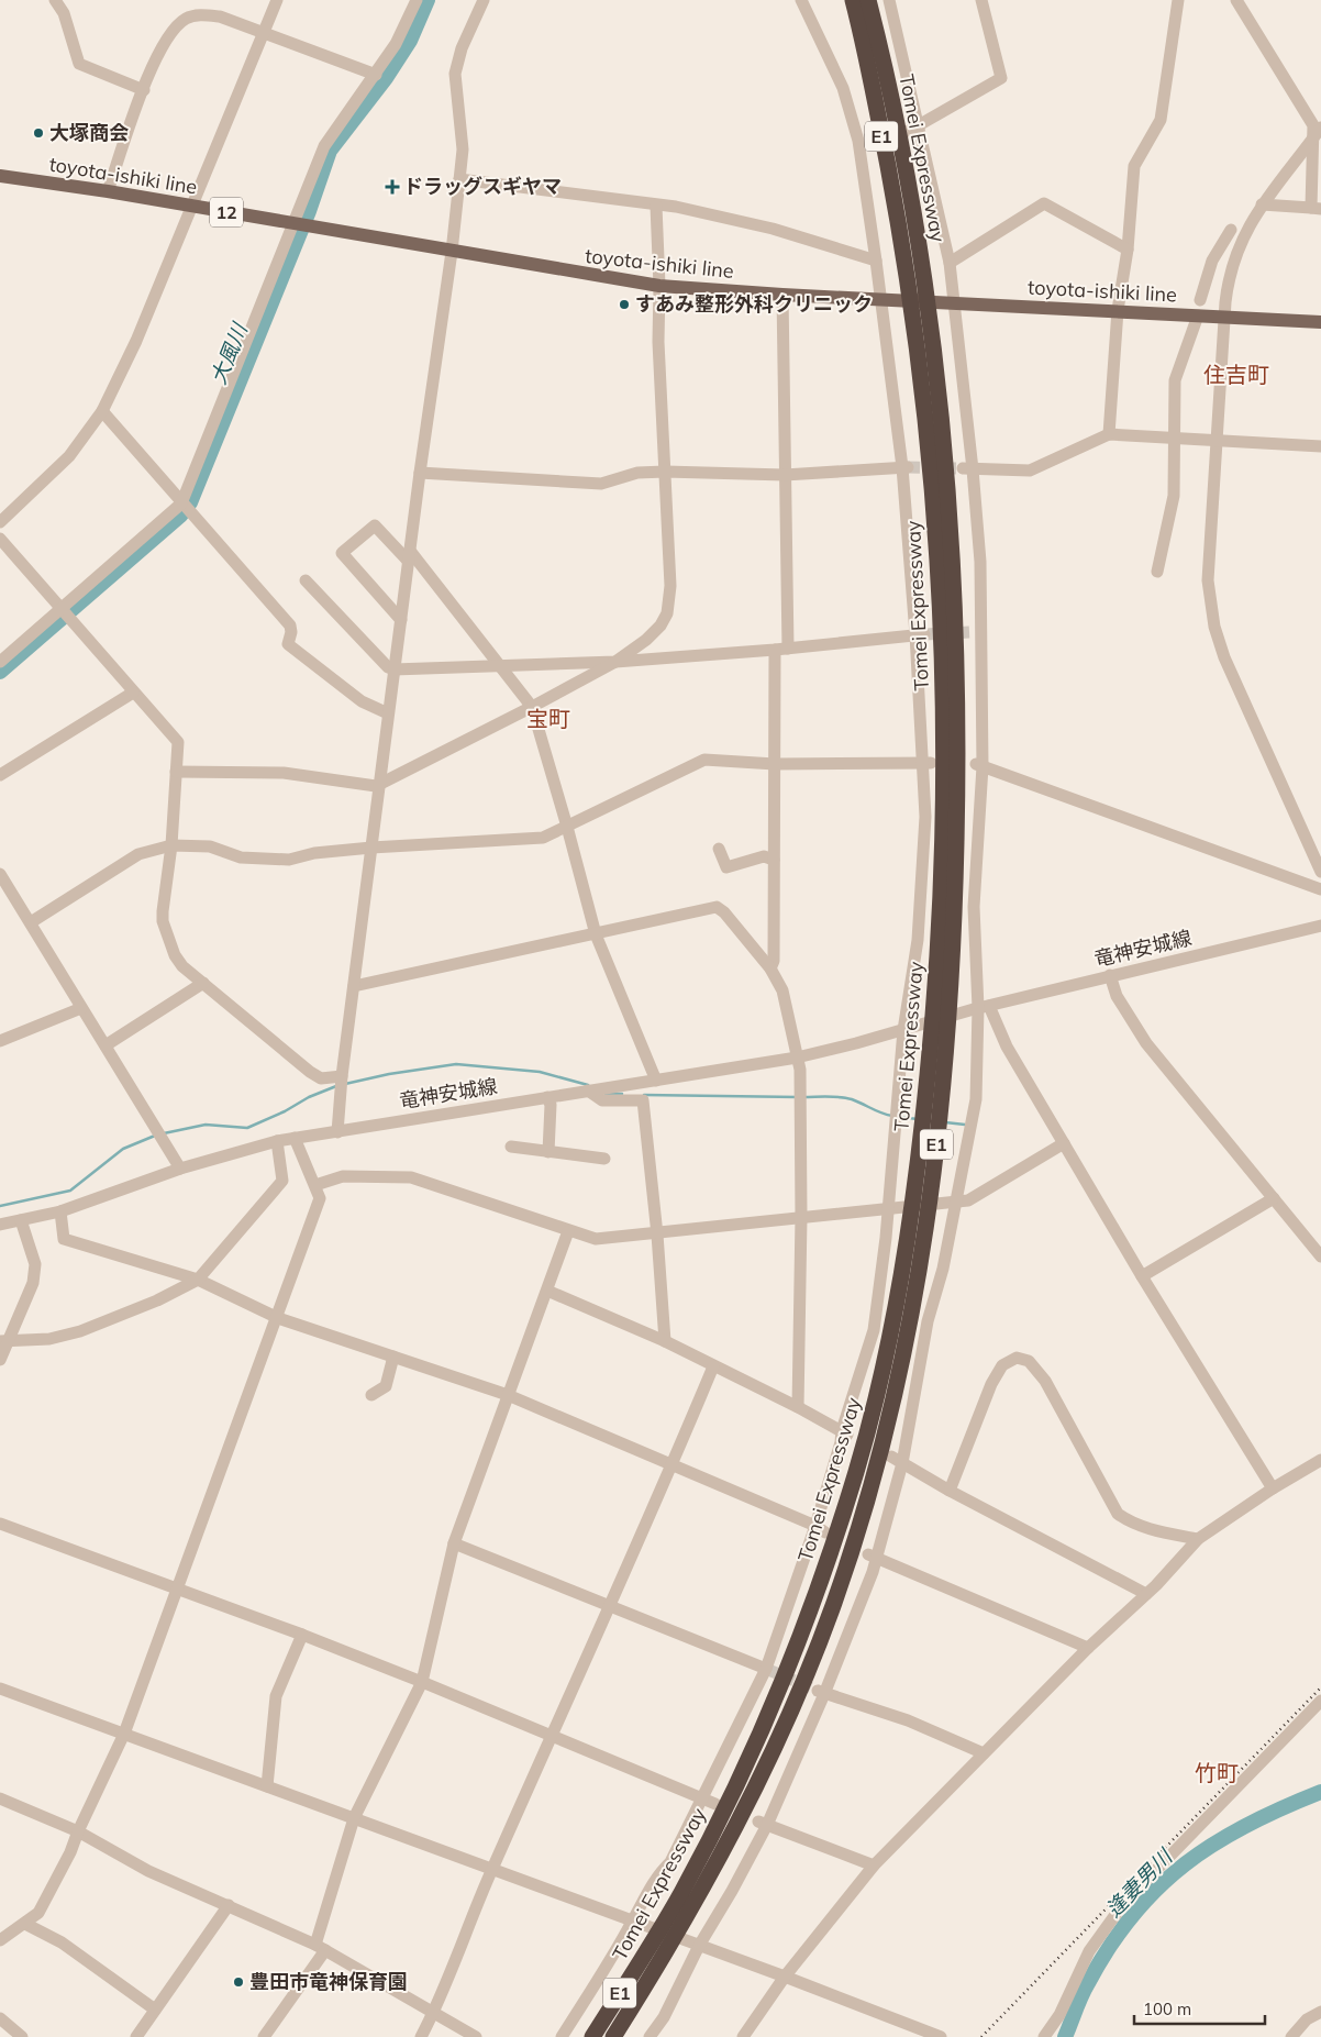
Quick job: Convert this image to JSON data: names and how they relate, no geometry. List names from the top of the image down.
{
  "streets": {
    "highway": ["E1", "Tomei Expressway"],
    "main road": ["toyota-ishiki line", "12"],
    "street": ["竜神安城線"]
  },
  "districts": ["住吉町", "宝町", "竹町"],
  "water": ["大風川", "逢妻男川"],
  "places": {
    "other": ["大塚商会", "すあみ整形外科クリニック", "豊田市竜神保育園"],
    "health": ["ドラッグスギヤマ"]
  },
  "scale_bar": "100 m"
}
